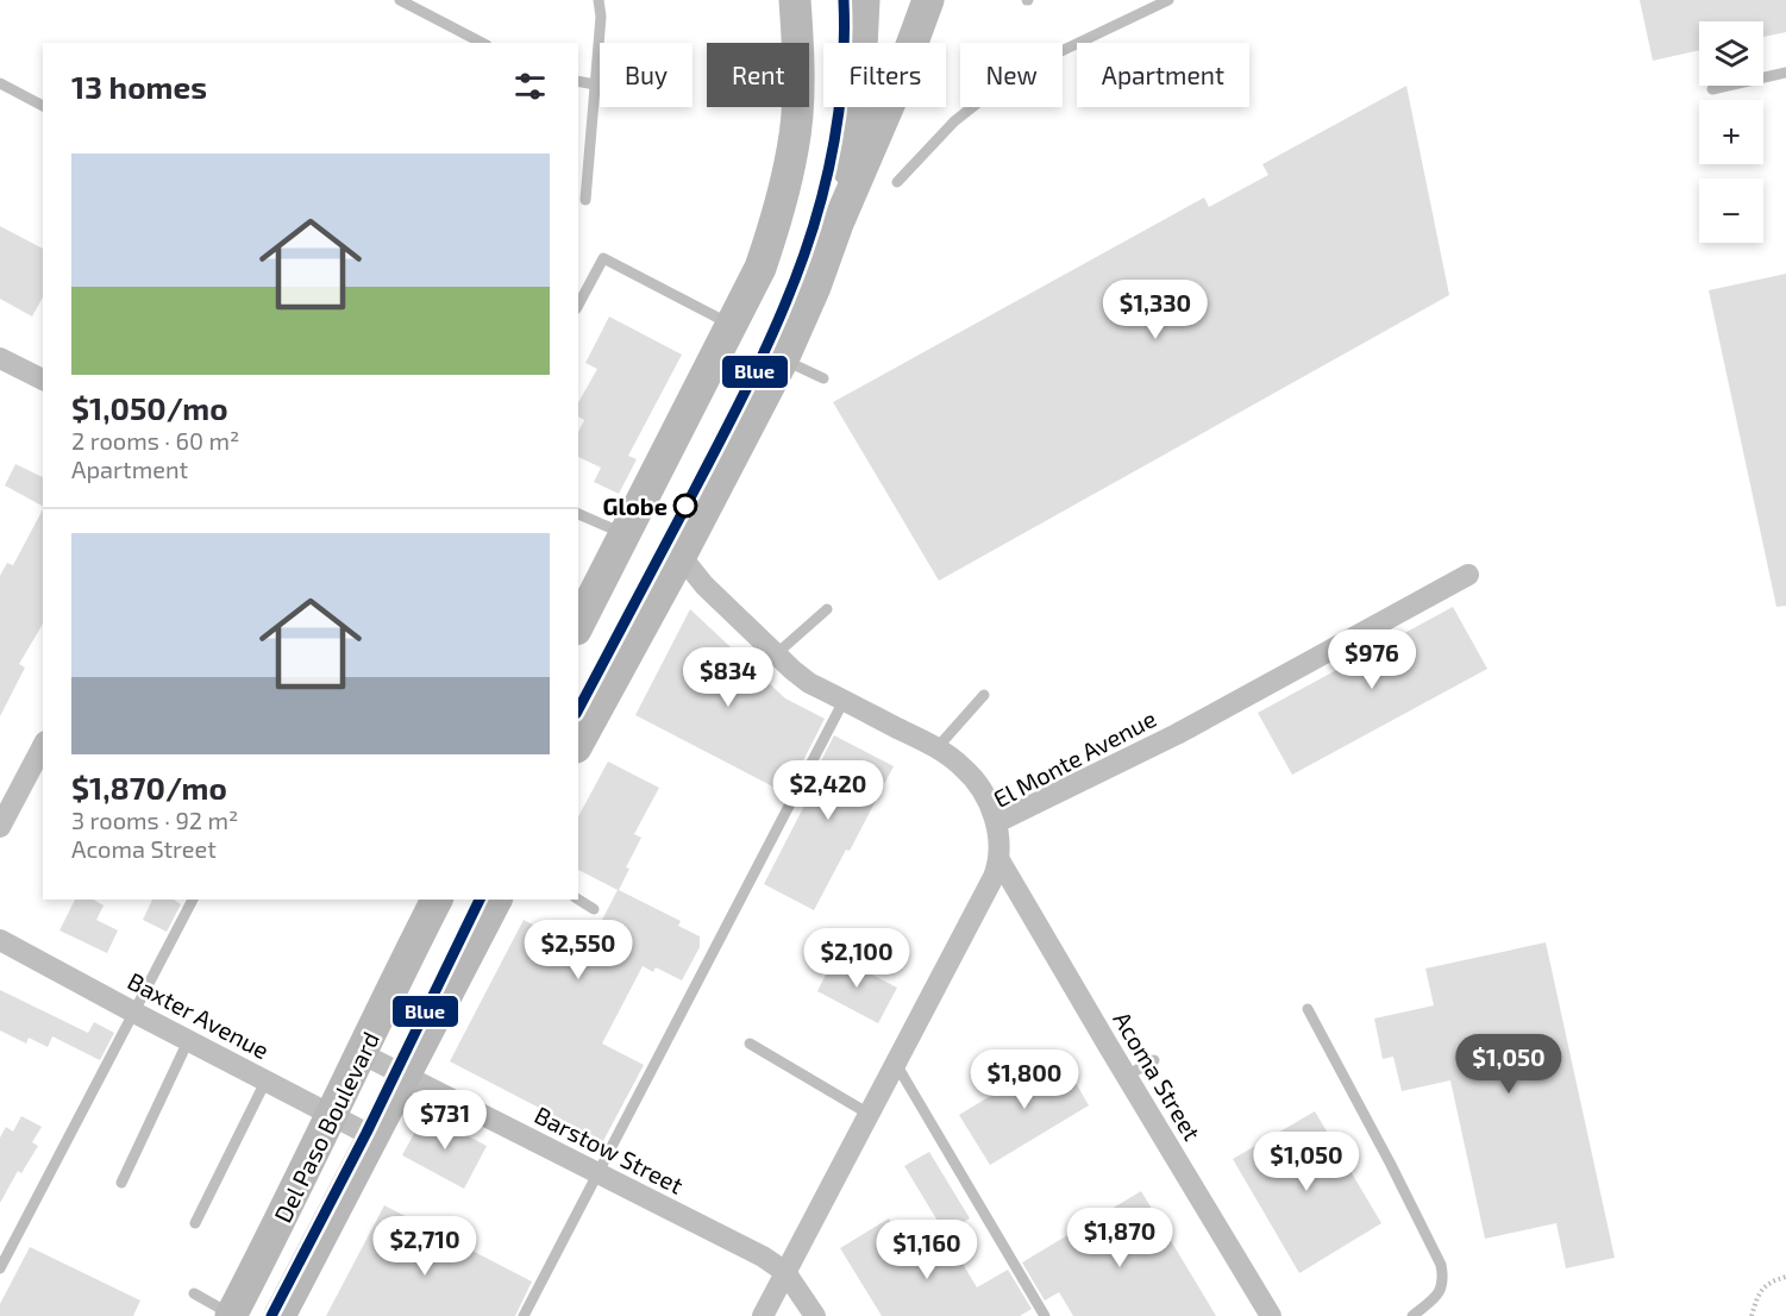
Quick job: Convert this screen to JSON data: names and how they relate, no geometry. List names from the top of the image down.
{
  "streets": {
    "main road": ["Del Paso Boulevard"],
    "street": [
      "El Monte Avenue",
      "Baxter Avenue",
      "Acoma Street",
      "Barstow Street"
    ]
  },
  "crossings": [
    ["El Monte Avenue", "Acoma Street"],
    ["El Monte Avenue", "Barstow Street"],
    ["Baxter Avenue", "Del Paso Boulevard"],
    ["Del Paso Boulevard", "Barstow Street"]
  ],
  "places": ["Globe"],
  "lines": ["transit line Blue"],
  "page": {
    "map_buttons": ["+", "−"],
    "chip": [
      "Buy",
      "Rent",
      "Filters",
      "New",
      "Apartment"
    ],
    "heading": "13 homes",
    "list": [
      {
        "name": "$1,050/mo",
        "note": "2 rooms · 60 m² · Apartment"
      },
      {
        "name": "$1,870/mo",
        "note": "3 rooms · 92 m² · Acoma Street"
      }
    ],
    "price": [
      "$1,330",
      "$976",
      "$834",
      "$2,420",
      "$2,550",
      "$2,100",
      "$1,050",
      "$1,800",
      "$731",
      "$1,050",
      "$1,870",
      "$2,710",
      "$1,160"
    ]
  }
}
